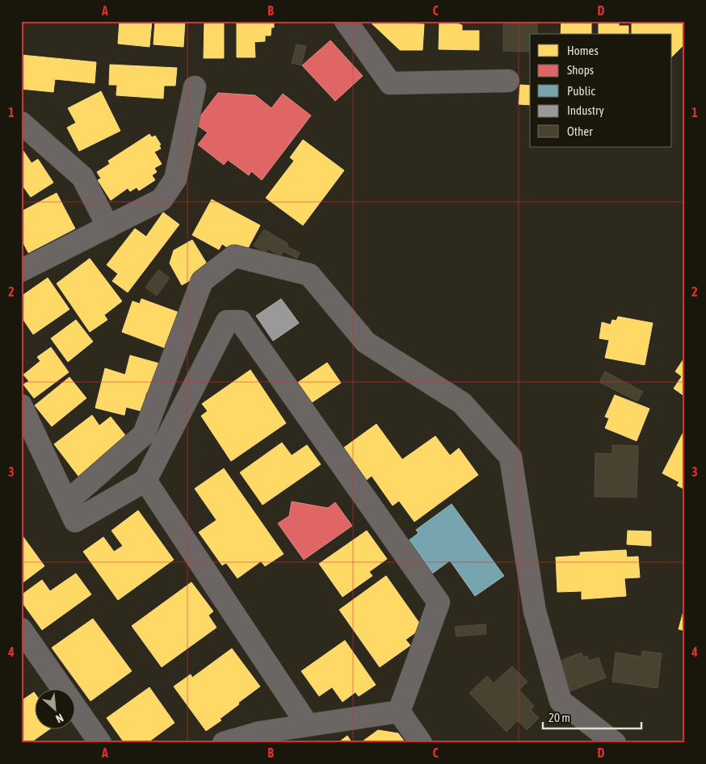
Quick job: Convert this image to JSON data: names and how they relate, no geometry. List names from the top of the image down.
{
  "legend": [
    "Homes",
    "Shops",
    "Public",
    "Industry",
    "Other"
  ],
  "scale_bar": "20 m",
  "north": "bottom right",
  "grid": {
    "columns": [
      "A",
      "B",
      "C",
      "D"
    ],
    "rows": [
      "1",
      "2",
      "3",
      "4"
    ]
  }
}
